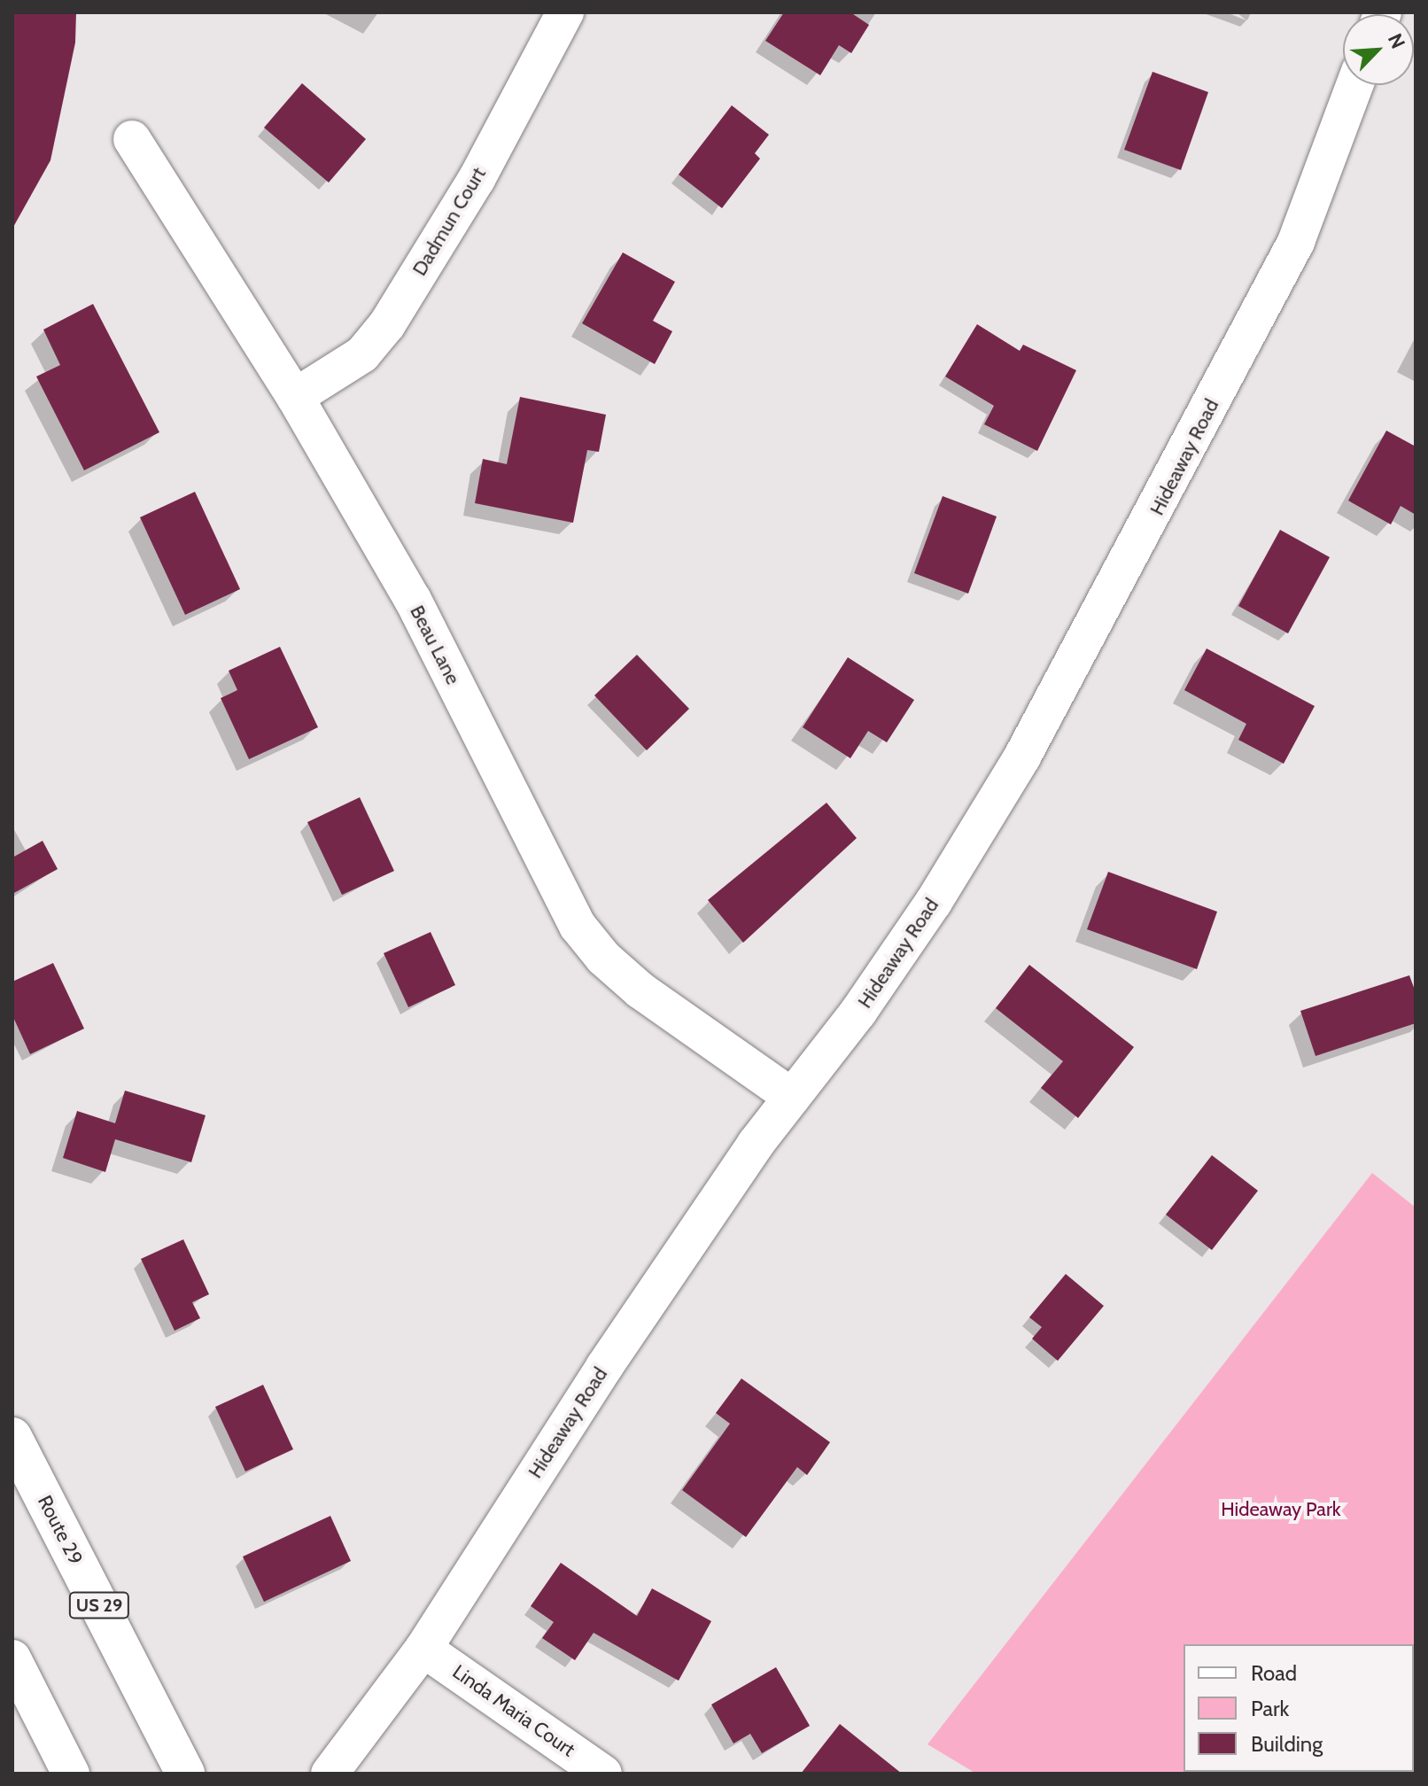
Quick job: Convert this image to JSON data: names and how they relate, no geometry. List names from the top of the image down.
{
  "streets": {
    "main road": ["Route 29", "US 29"],
    "street": [
      "Dadmun Court",
      "Hideaway Road",
      "Beau Lane",
      "Linda Maria Court"
    ]
  },
  "crossings": [
    ["Dadmun Court", "Beau Lane"],
    ["Hideaway Road", "Beau Lane"],
    ["Hideaway Road", "Linda Maria Court"]
  ],
  "parks": ["Hideaway Park"],
  "legend": ["Road", "Park", "Building"],
  "north": "top right"
}
